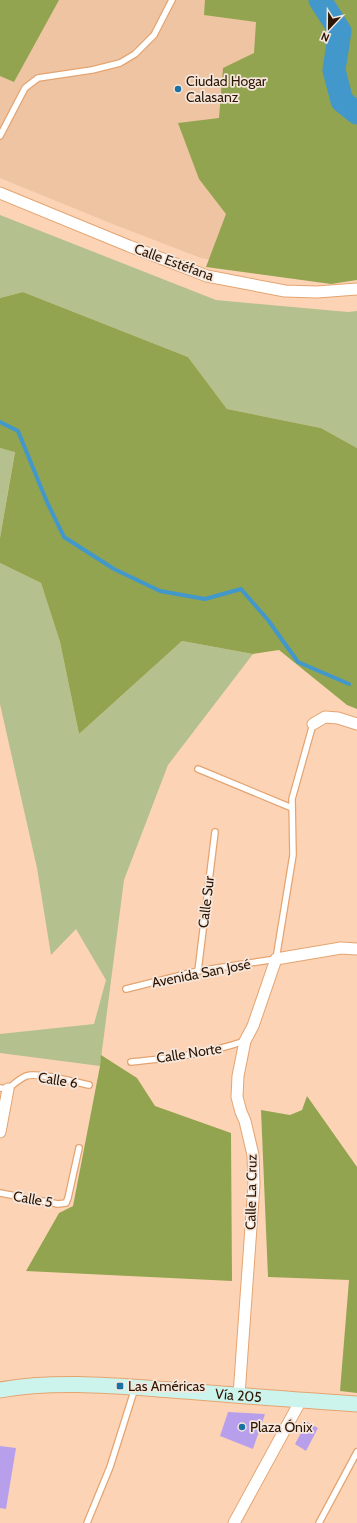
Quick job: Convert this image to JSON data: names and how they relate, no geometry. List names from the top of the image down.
{
  "streets": {
    "main road": ["Vía 205"],
    "street": ["Calle Estéfana", "Calle La Cruz"],
    "lane": [
      "Calle Sur",
      "Avenida San José",
      "Calle Norte",
      "Calle 6",
      "Calle 5"
    ]
  },
  "crossings": [
    ["Calle Sur", "Avenida San José"],
    ["Avenida San José", "Calle La Cruz"],
    ["Calle Norte", "Calle La Cruz"],
    ["Calle La Cruz", "Vía 205"]
  ],
  "places": {
    "other": ["Ciudad Hogar Calasanz", "Plaza Ónix"],
    "transit": ["Las Américas"]
  },
  "north": "bottom"
}
